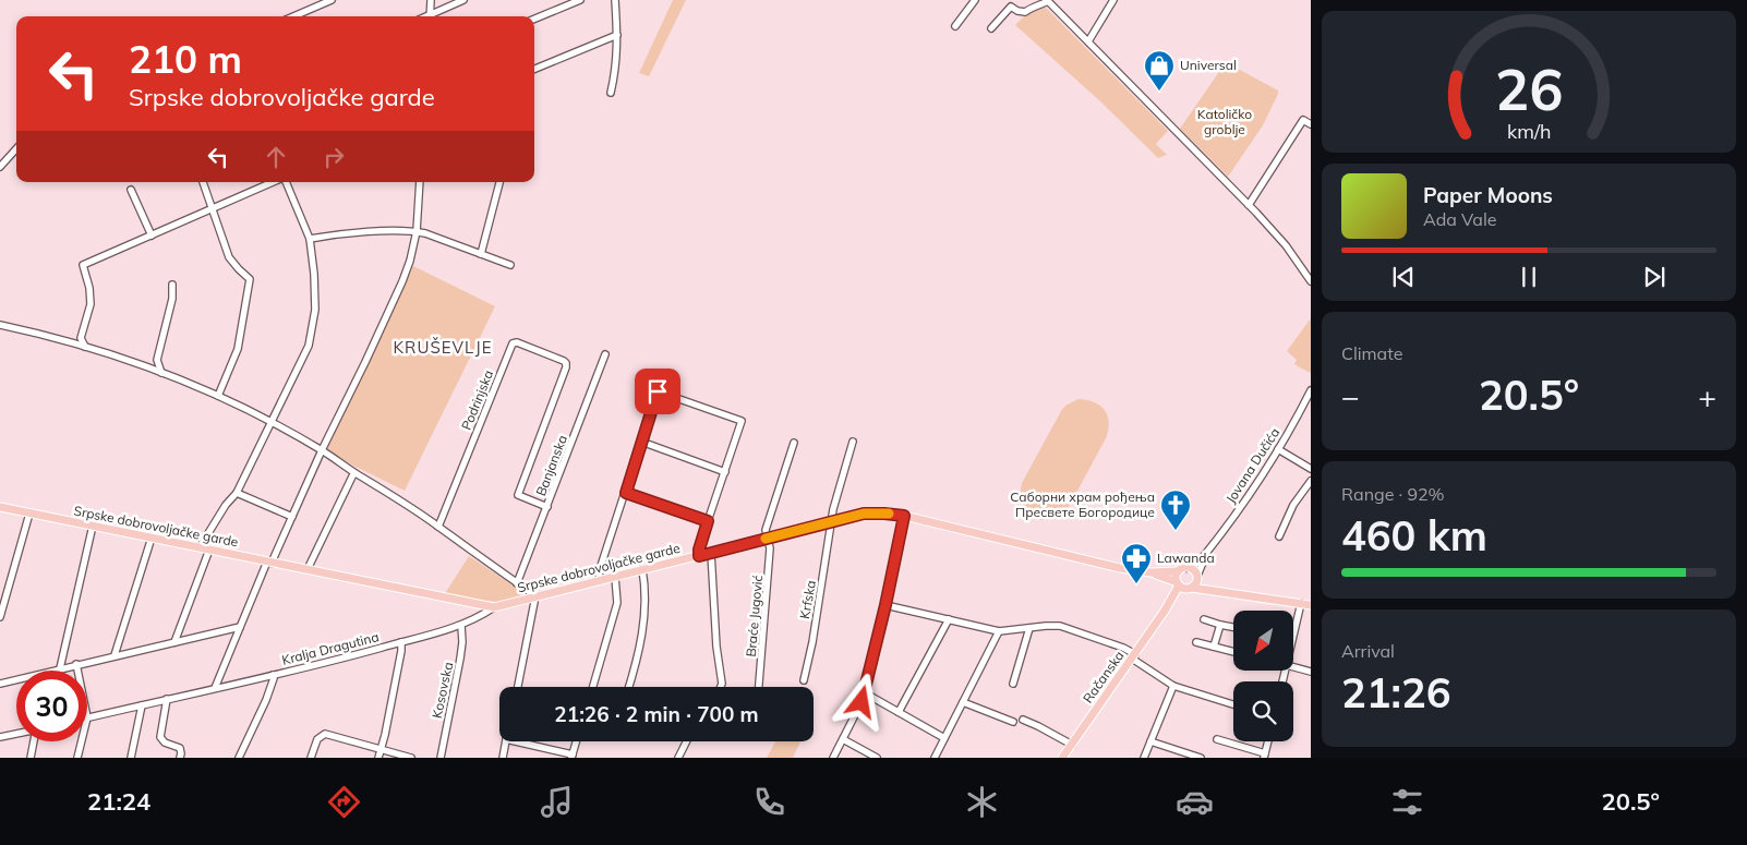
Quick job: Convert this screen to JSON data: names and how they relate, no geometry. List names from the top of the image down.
{
  "streets": {
    "main road": ["Srpske dobrovoljačke garde", "Račanska"],
    "street": [
      "Podrinjska",
      "Banjanska",
      "Jovana Dučića",
      "Krfska",
      "Braće Jugović",
      "Kralja Dragutina",
      "Kosovska"
    ]
  },
  "crossings": [
    ["Podrinjska", "Banjanska"],
    ["Srpske dobrovoljačke garde", "Krfska"],
    ["Srpske dobrovoljačke garde", "Braće Jugović"],
    ["Srpske dobrovoljačke garde", "Kralja Dragutina"],
    ["Kralja Dragutina", "Kosovska"]
  ],
  "districts": ["KRUŠEVLJE"],
  "parks": ["Katoličko groblje"],
  "places": {
    "shop": ["Universal"],
    "church": ["Саборни храм рођења Пресвете Богородице"],
    "pharmacy": ["Lawanda"]
  },
  "north": "bottom left",
  "page": {
    "turn": ["210 m", "Srpske dobrovoljačke garde"],
    "song": ["Paper Moons", "Ada Vale"],
    "tile": [
      "Climate",
      ["Range · 92%", "460 km"],
      ["Arrival", "21:26"]
    ],
    "heat": ["−", "20.5°", "+"],
    "limit": "30",
    "trip": "21:26 · 2 min · 700 m",
    "tabs": ["21:24", "20.5°"],
    "gauge": ["26", "km/h"]
  }
}
